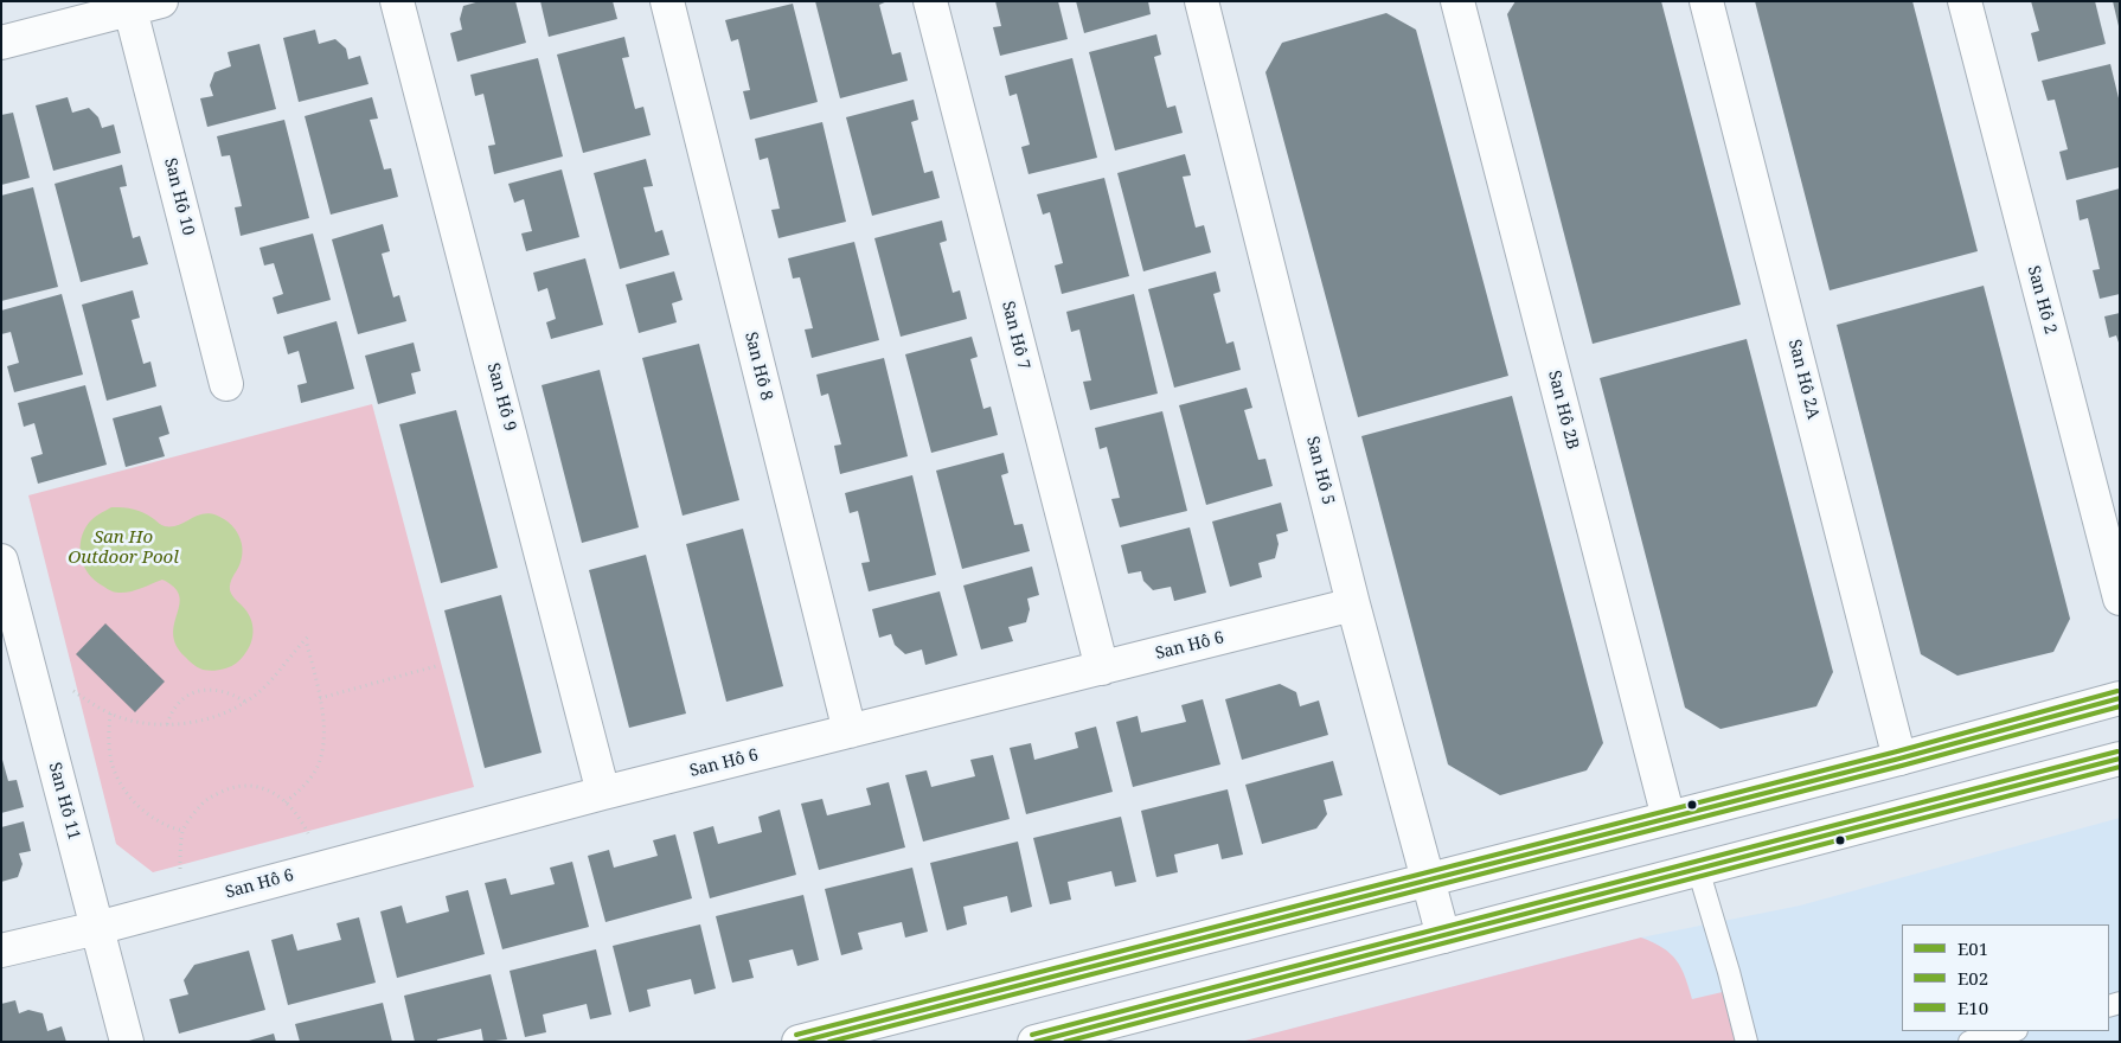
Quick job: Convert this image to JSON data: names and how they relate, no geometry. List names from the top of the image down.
{
  "streets": {
    "street": [
      "San Hô 10",
      "San Hô 2",
      "San Hô 7",
      "San Hô 8",
      "San Hô 2A",
      "San Hô 9",
      "San Hô 2B",
      "San Hô 5",
      "San Hô 6",
      "San Hô 11"
    ]
  },
  "crossings": [
    ["San Hô 7", "San Hô 6"],
    ["San Hô 8", "San Hô 6"],
    ["San Hô 9", "San Hô 6"],
    ["San Hô 5", "San Hô 6"],
    ["San Hô 6", "San Hô 11"]
  ],
  "water": ["San Ho Outdoor Pool"],
  "lines": ["transit line E10", "transit line E01", "transit line E02"],
  "legend": ["E01", "E02", "E10"]
}
